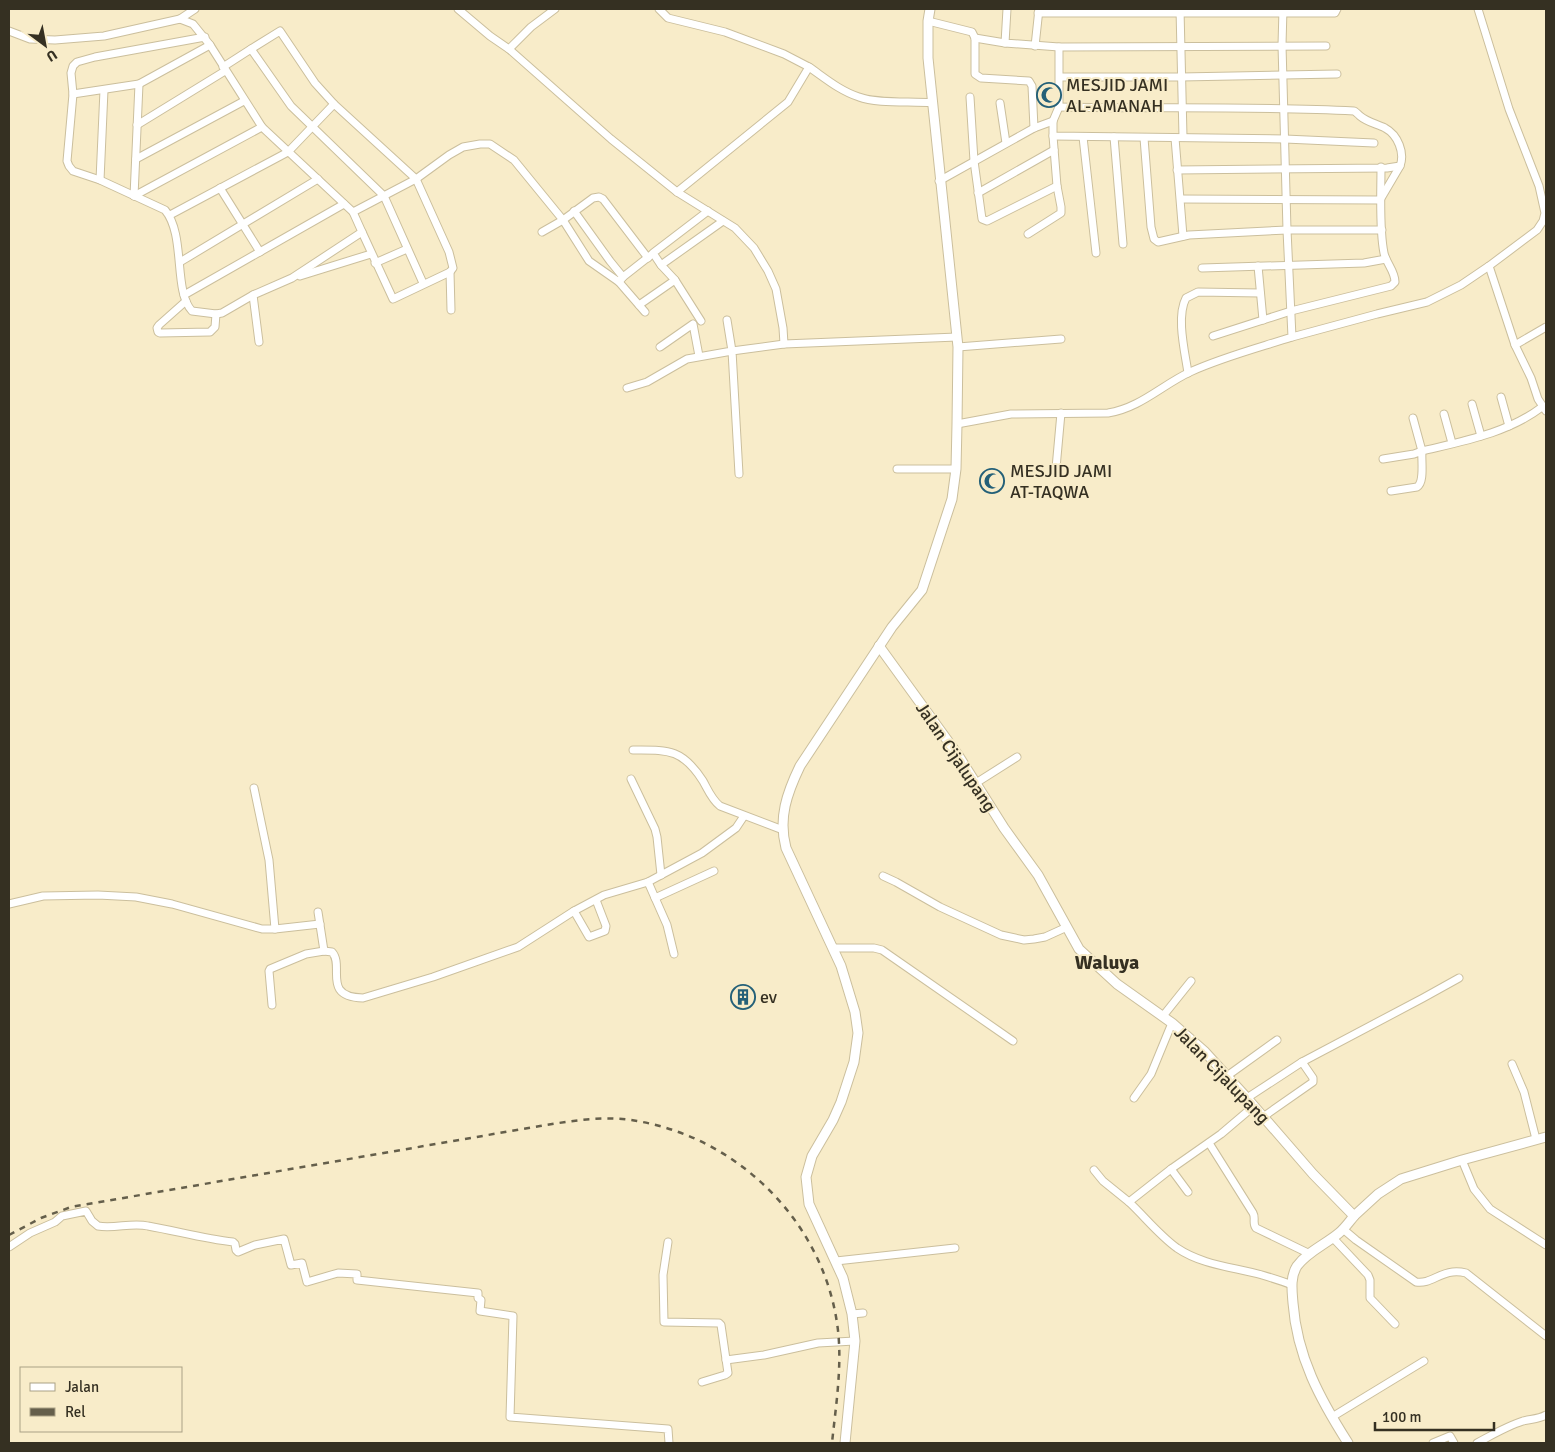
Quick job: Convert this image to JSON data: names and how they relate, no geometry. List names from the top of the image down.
{
  "streets": {
    "street": ["Jalan Cijalupang"]
  },
  "districts": ["Waluya"],
  "places": {
    "mosque": ["MESJID JAMI AL-AMANAH", "MESJID JAMI AT-TAQWA"],
    "building": ["ev"]
  },
  "legend": ["Jalan", "Rel"],
  "scale_bar": "100 m",
  "north": "bottom right"
}
